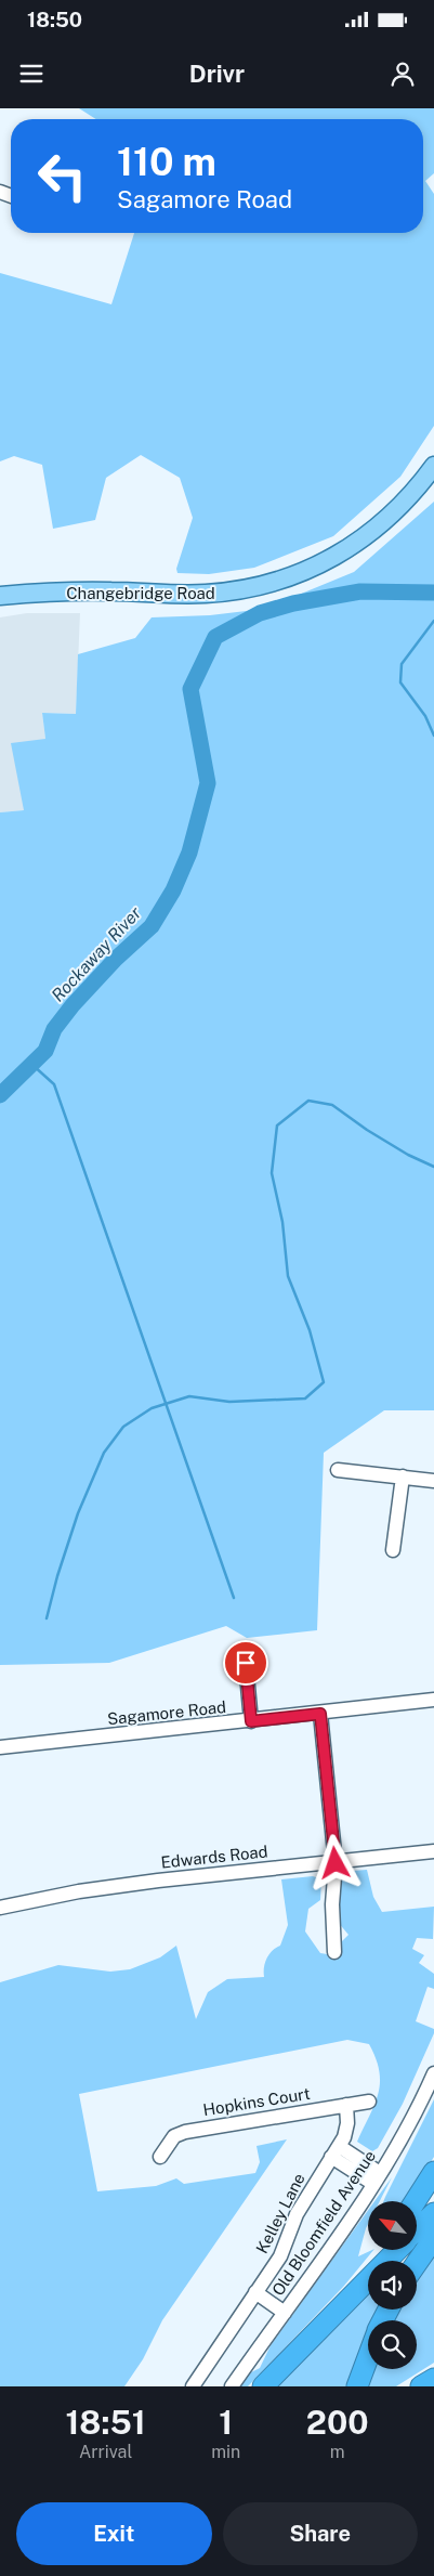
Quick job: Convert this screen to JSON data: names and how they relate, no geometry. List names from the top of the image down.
{
  "streets": {
    "main road": ["Changebridge Road"],
    "street": [
      "Sagamore Road",
      "Edwards Road",
      "Hopkins Court",
      "Kelley Lane",
      "Old Bloomfield Avenue"
    ]
  },
  "crossings": [
    ["Hopkins Court", "Kelley Lane"]
  ],
  "water": ["Rockaway River"],
  "north": "top left",
  "page": {
    "status": "18:50",
    "header": "Drivr",
    "turn": ["110 m", "Sagamore Road"],
    "eta": [
      "18:51",
      "Arrival",
      "1",
      "min",
      "200",
      "m"
    ],
    "buttons": ["Exit", "Share"]
  }
}
